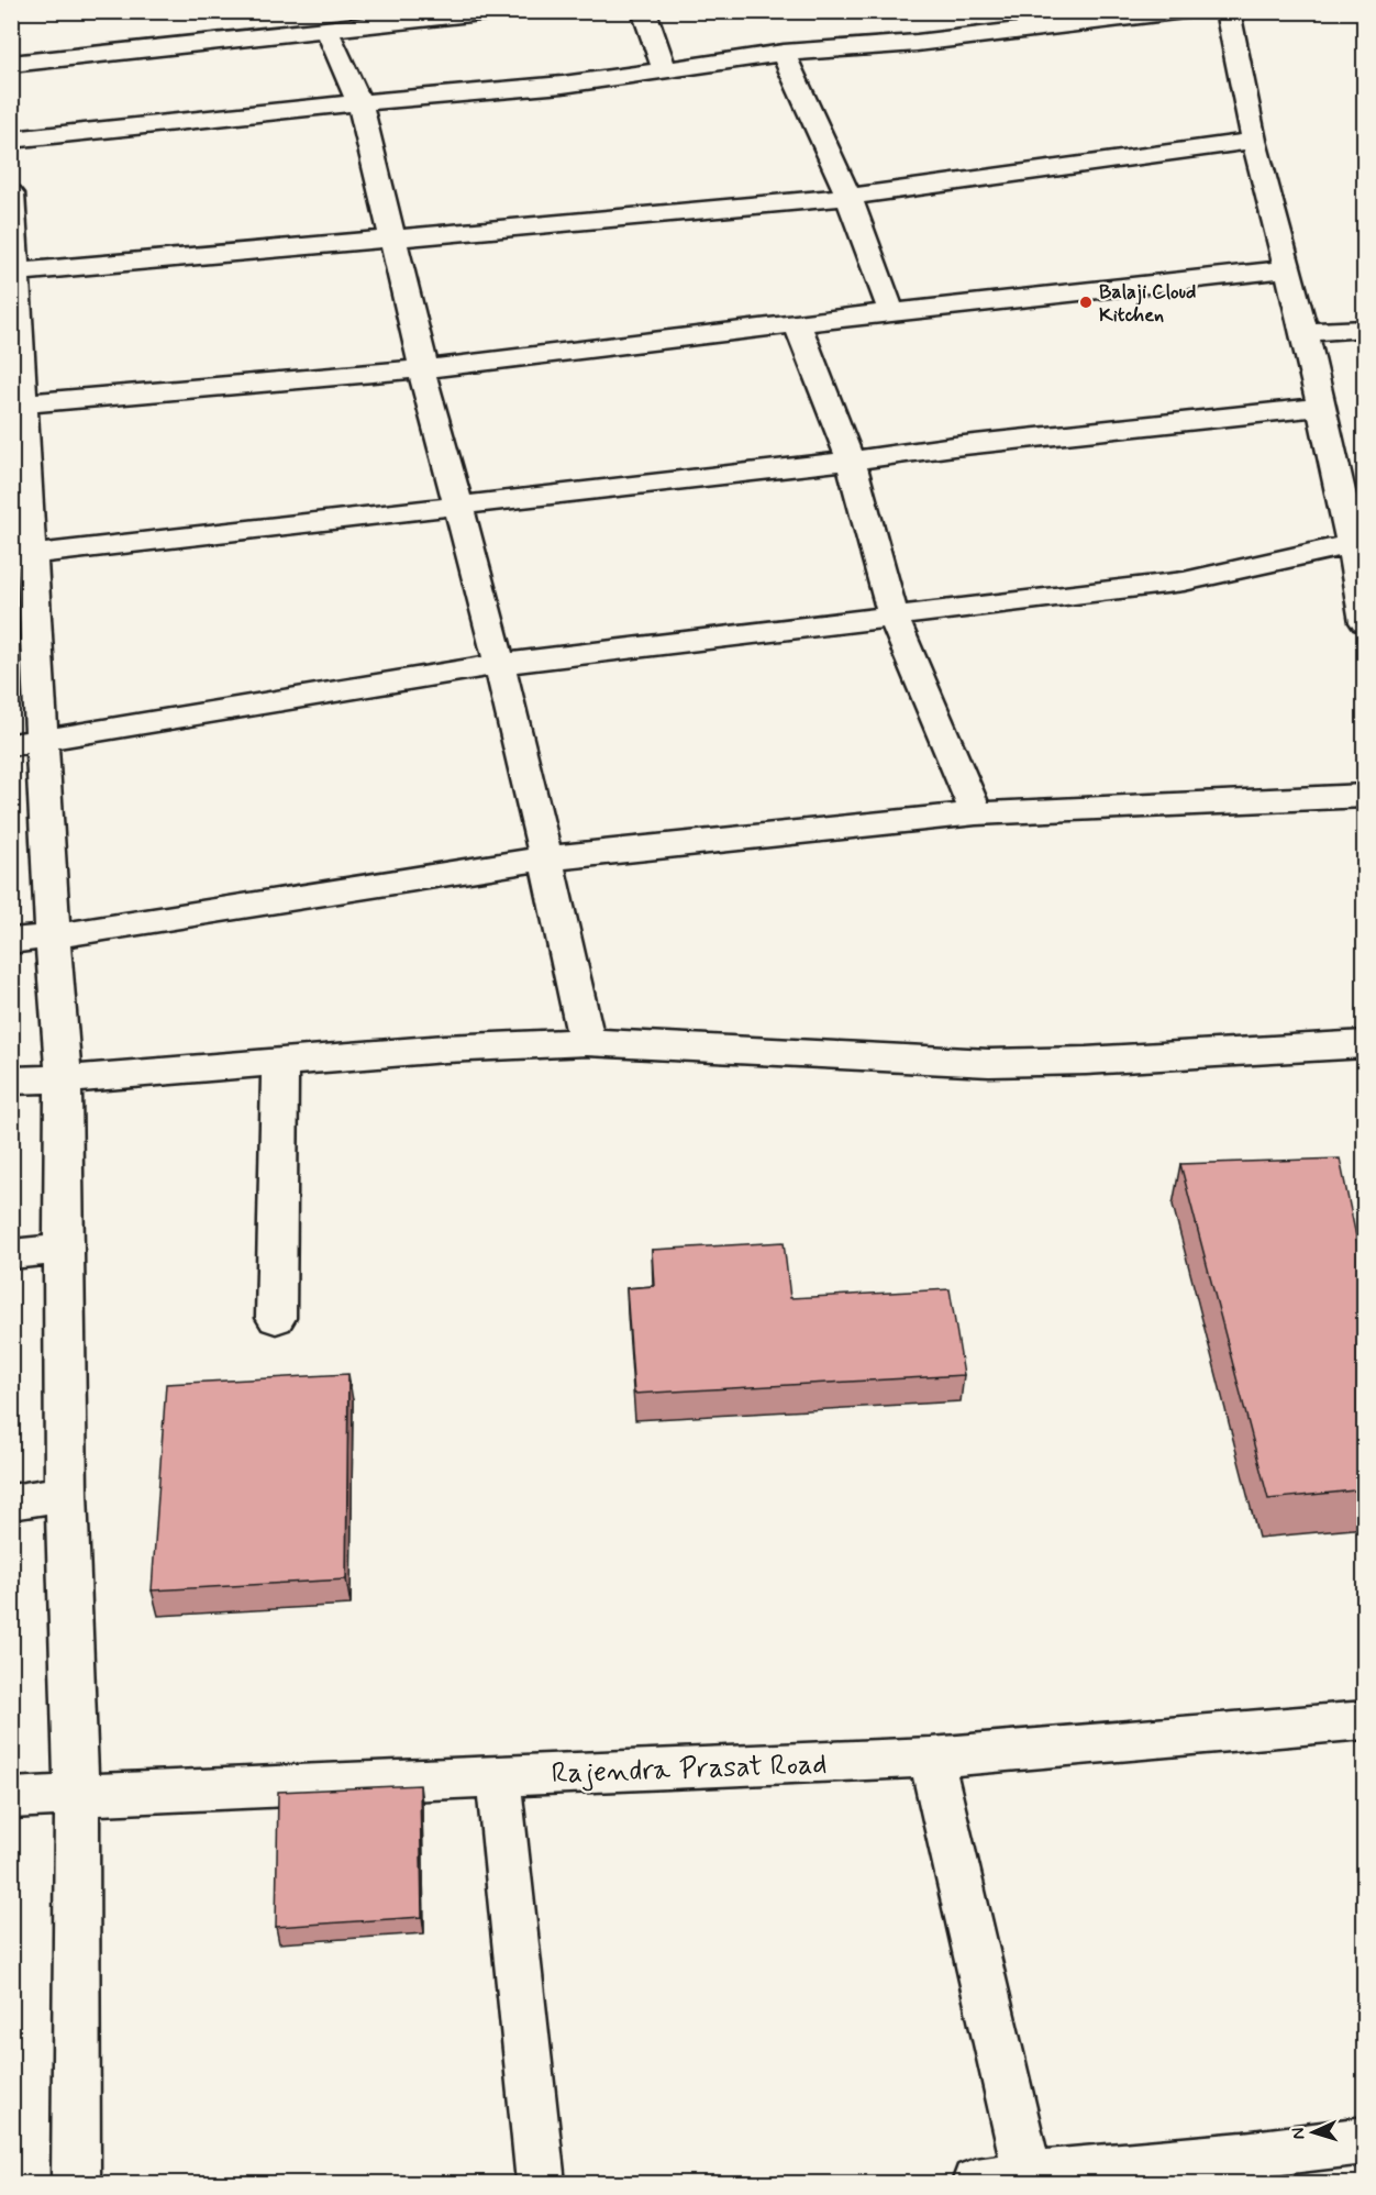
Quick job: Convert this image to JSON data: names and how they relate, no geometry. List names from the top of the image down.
{
  "streets": {
    "street": ["Rajendra Prasat Road"]
  },
  "places": ["Balaji Cloud Kitchen"],
  "north": "left"
}
